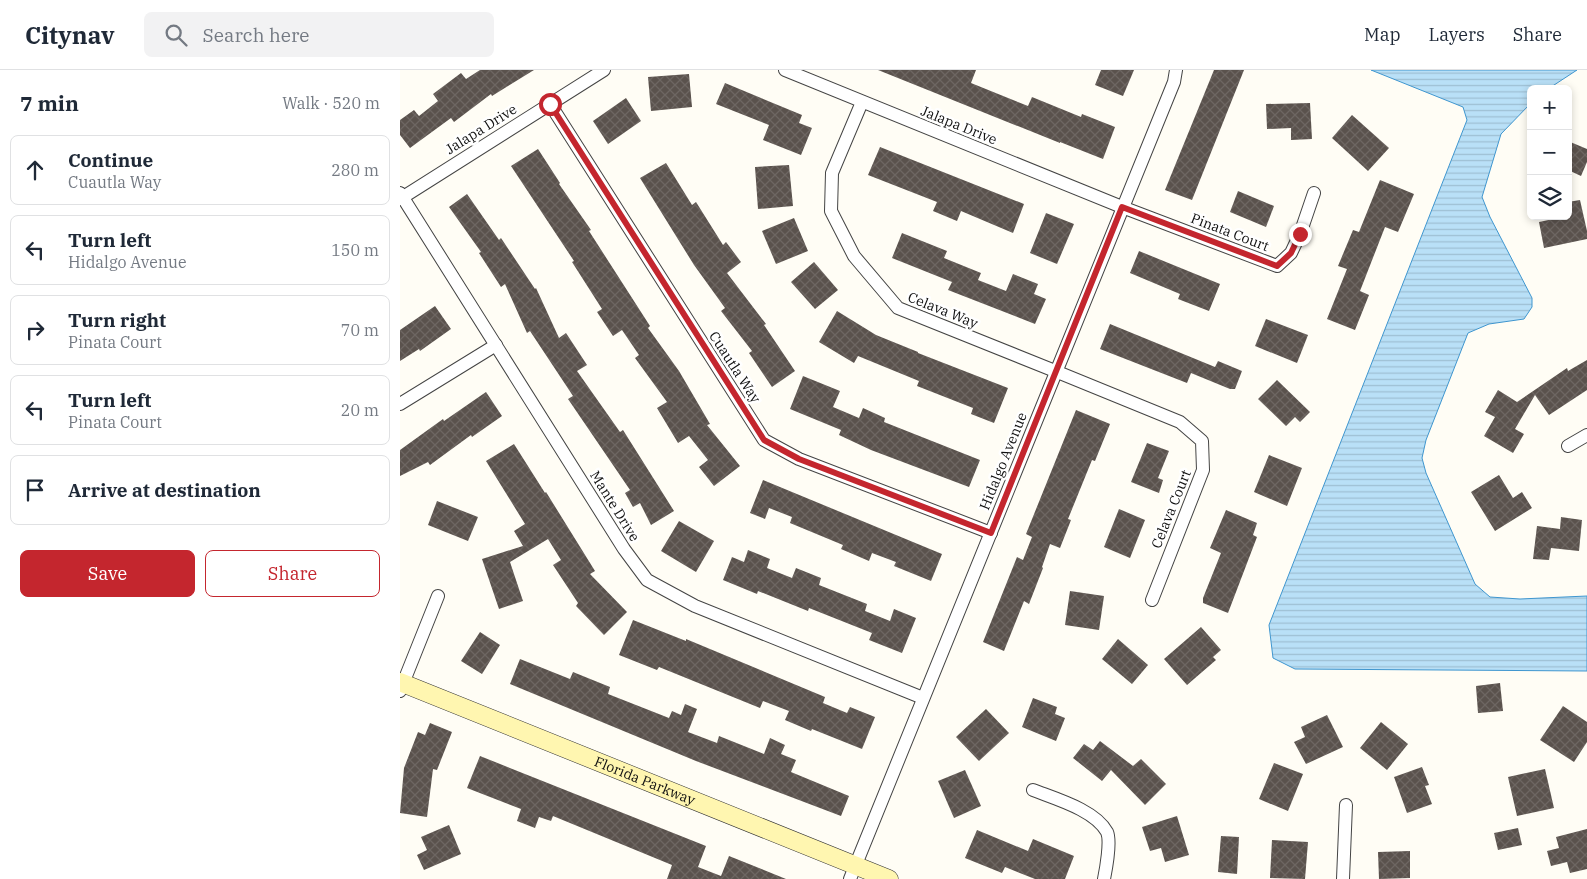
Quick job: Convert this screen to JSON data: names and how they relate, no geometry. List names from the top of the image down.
{
  "streets": {
    "street": [
      "Jalapa Drive",
      "Pinata Court",
      "Celava Way",
      "Cuautla Way",
      "Hidalgo Avenue",
      "Mante Drive",
      "Celava Court",
      "Florida Parkway"
    ]
  },
  "crossings": [
    ["Jalapa Drive", "Pinata Court"],
    ["Jalapa Drive", "Celava Way"],
    ["Jalapa Drive", "Cuautla Way"],
    ["Jalapa Drive", "Hidalgo Avenue"],
    ["Jalapa Drive", "Mante Drive"],
    ["Pinata Court", "Hidalgo Avenue"],
    ["Celava Way", "Hidalgo Avenue"],
    ["Celava Way", "Celava Court"],
    ["Cuautla Way", "Hidalgo Avenue"],
    ["Hidalgo Avenue", "Mante Drive"],
    ["Hidalgo Avenue", "Celava Court"],
    ["Hidalgo Avenue", "Florida Parkway"]
  ],
  "page": {
    "header": "Citynav",
    "search": "Search here",
    "nav": ["Map", "Layers", "Share"],
    "heading": ["7 min", "Walk · 520 m"],
    "map_buttons": ["+", "−"],
    "list": [
      ["Continue", "Cuautla Way", "280 m"],
      ["Turn left", "Hidalgo Avenue", "150 m"],
      ["Turn right", "Pinata Court", "70 m"],
      ["Turn left", "Pinata Court", "20 m"],
      "Arrive at destination"
    ],
    "buttons": ["Save", "Share"]
  }
}
